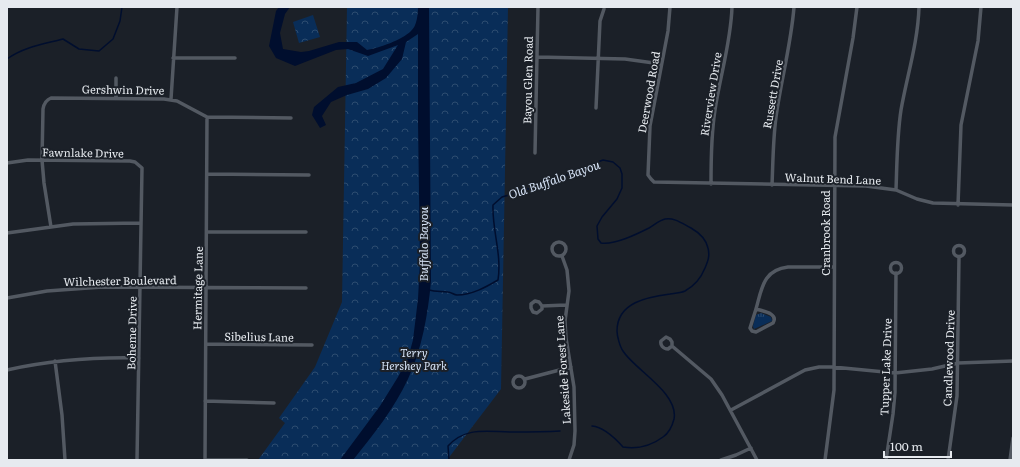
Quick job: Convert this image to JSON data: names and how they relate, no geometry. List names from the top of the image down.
{
  "streets": {
    "street": [
      "Bayou Glen Road",
      "Gershwin Drive",
      "Deerwood Road",
      "Riverview Drive",
      "Russett Drive",
      "Fawnlake Drive",
      "Walnut Bend Lane",
      "Cranbrook Road",
      "Wilchester Boulevard",
      "Hermitage Lane",
      "Boheme Drive",
      "Sibelius Lane",
      "Candlewood Drive",
      "Tupper Lake Drive",
      "Lakeside Forest Lane"
    ]
  },
  "crossings": [
    ["Gershwin Drive", "Fawnlake Drive"],
    ["Gershwin Drive", "Hermitage Lane"],
    ["Deerwood Road", "Walnut Bend Lane"],
    ["Riverview Drive", "Walnut Bend Lane"],
    ["Russett Drive", "Walnut Bend Lane"],
    ["Fawnlake Drive", "Boheme Drive"],
    ["Walnut Bend Lane", "Cranbrook Road"],
    ["Wilchester Boulevard", "Hermitage Lane"],
    ["Wilchester Boulevard", "Boheme Drive"],
    ["Hermitage Lane", "Sibelius Lane"]
  ],
  "water": ["Old Buffalo Bayou", "Buffalo Bayou"],
  "parks": ["Terry Hershey Park"],
  "scale_bar": "100 m"
}
